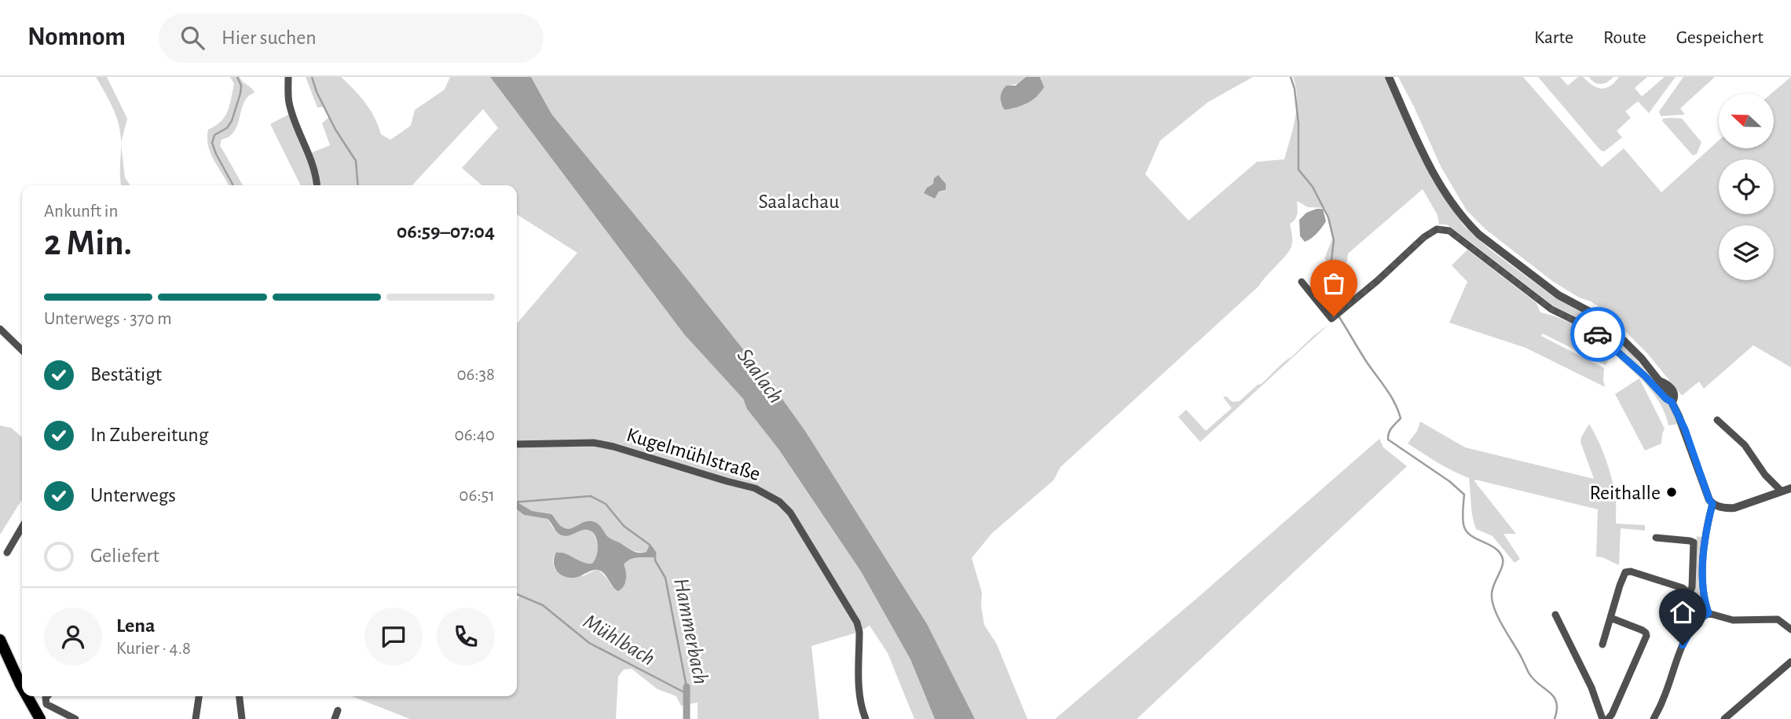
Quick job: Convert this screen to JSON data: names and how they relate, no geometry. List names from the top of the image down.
{
  "streets": {
    "street": ["Kugelmühlstraße"]
  },
  "water": ["Saalach", "Hammerbach", "Mühlbach"],
  "parks": ["Saalachau"],
  "places": ["Reithalle"],
  "north": "left",
  "page": {
    "header": "Nomnom",
    "search": "Hier suchen",
    "nav": ["Karte", "Route", "Gespeichert"],
    "heading": ["2 Min.", "Ankunft in", "06:59–07:04"],
    "panel": ["Lena", "Kurier · 4.8"],
    "bar": "Unterwegs · 370 m",
    "list": [
      ["Bestätigt", "06:38"],
      ["In Zubereitung", "06:40"],
      ["Unterwegs", "06:51"],
      "Geliefert"
    ]
  }
}
